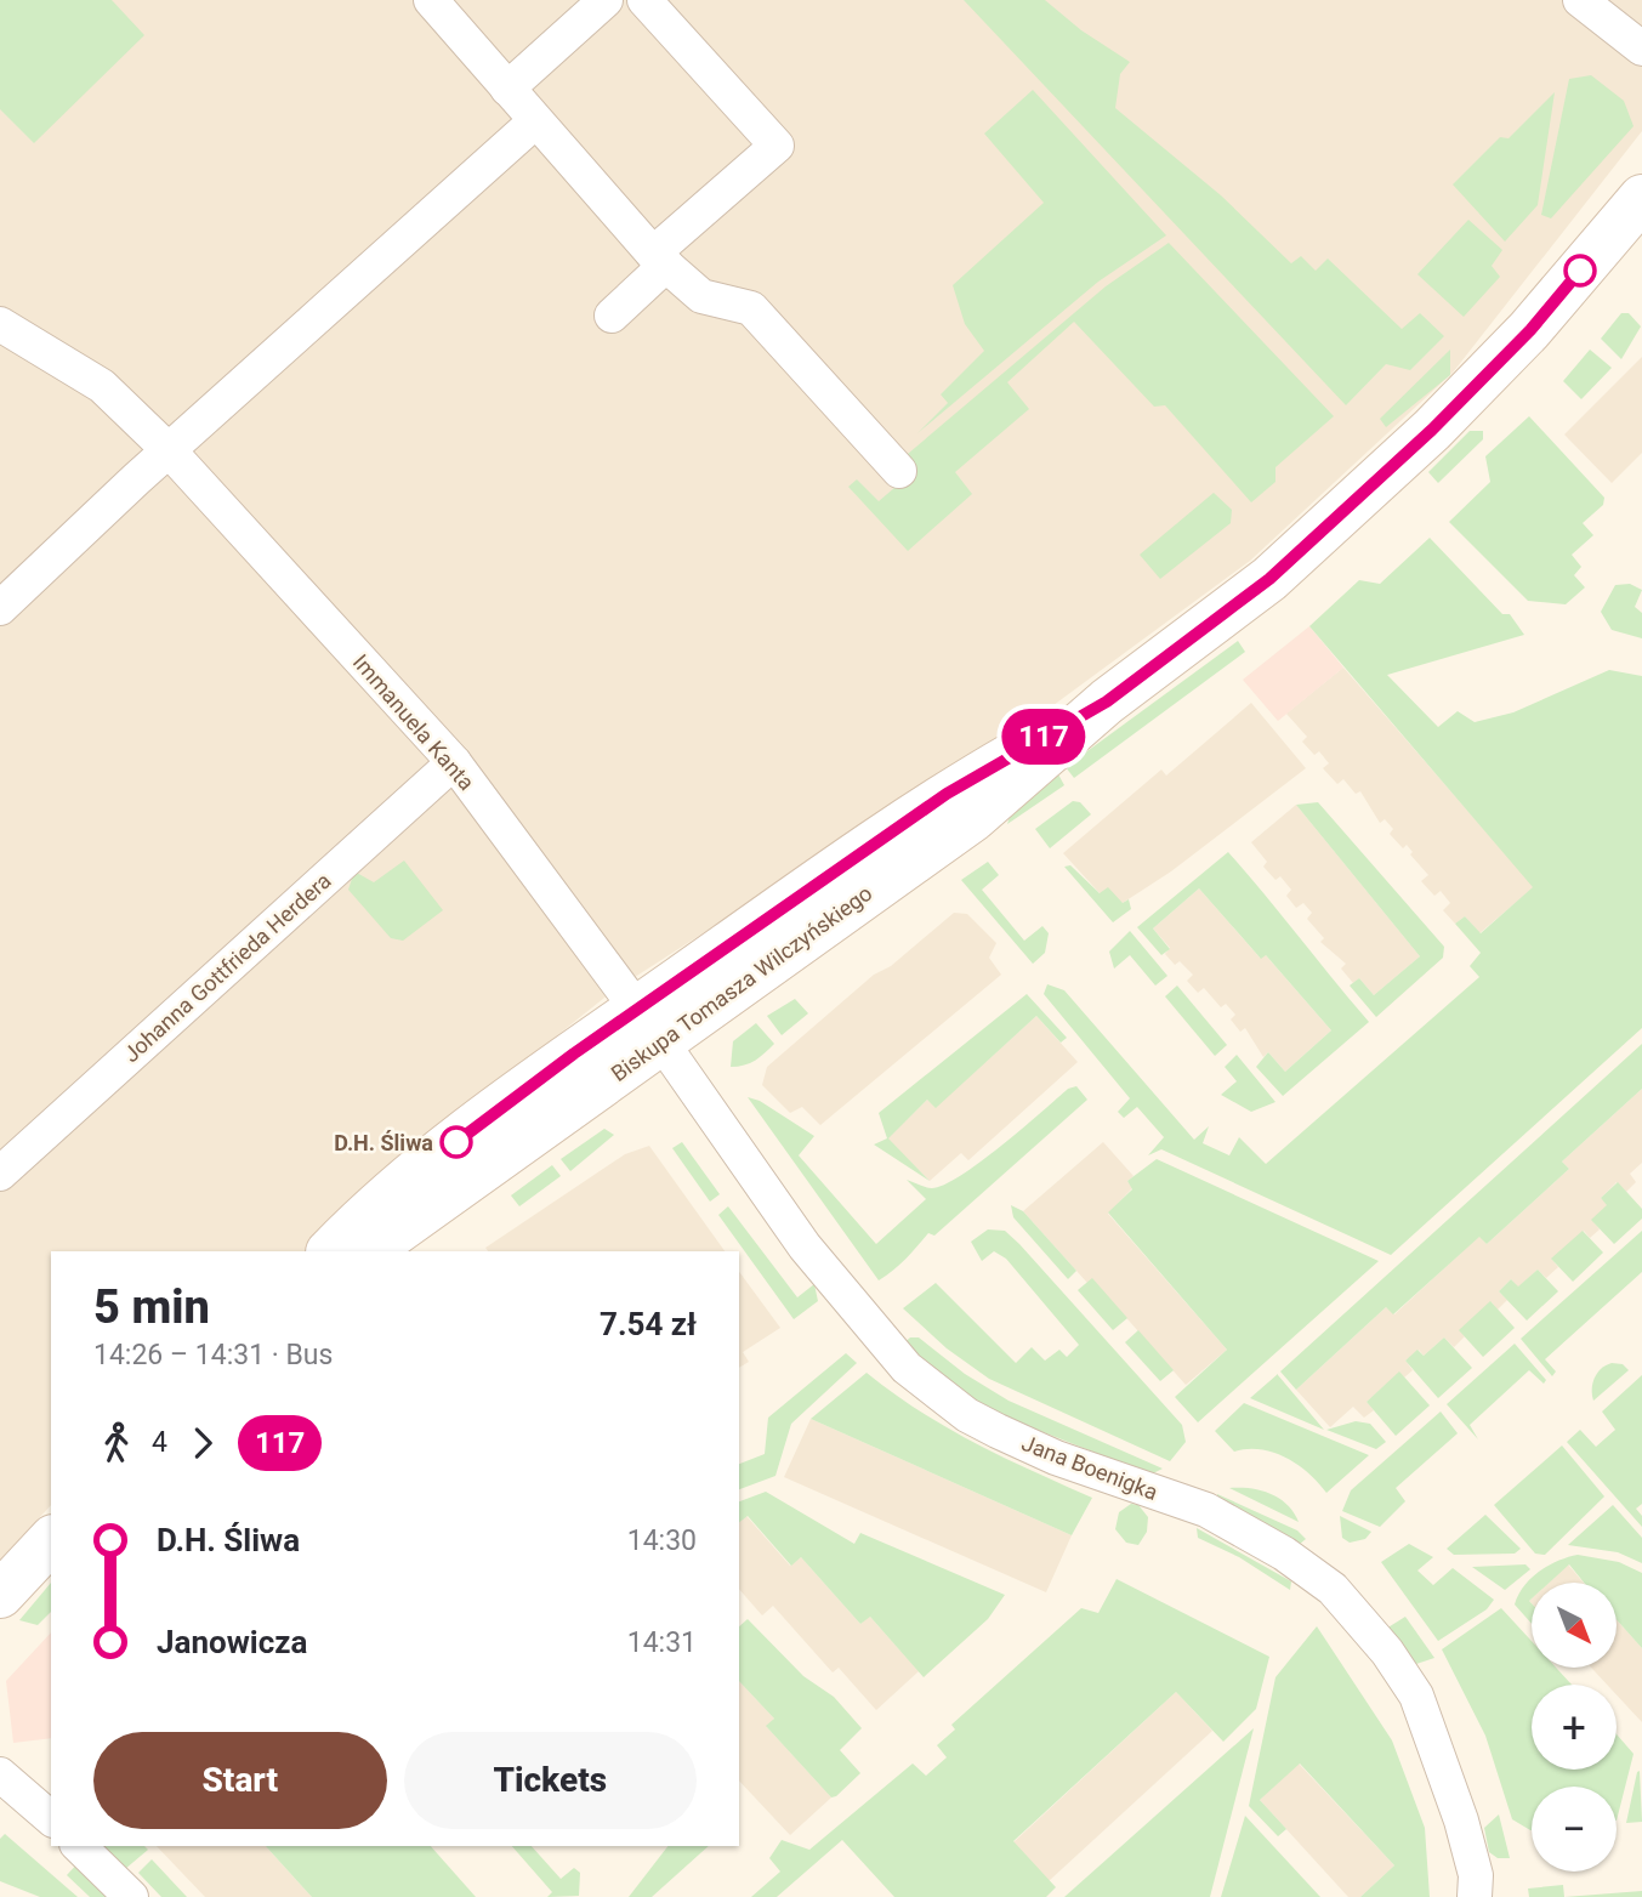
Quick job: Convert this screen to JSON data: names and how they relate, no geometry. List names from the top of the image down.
{
  "streets": {
    "street": [
      "Immanuela Kanta",
      "Johanna Gottfrieda Herdera",
      "Biskupa Tomasza Wilczyńskiego",
      "Jana Boenigka"
    ]
  },
  "crossings": [
    ["Immanuela Kanta", "Johanna Gottfrieda Herdera"],
    ["Immanuela Kanta", "Biskupa Tomasza Wilczyńskiego"],
    ["Immanuela Kanta", "Jana Boenigka"],
    ["Biskupa Tomasza Wilczyńskiego", "Jana Boenigka"]
  ],
  "places": ["D.H. Śliwa"],
  "lines": ["bus line 117"],
  "north": "bottom right",
  "page": {
    "on_map": "117",
    "heading": ["5 min", "14:26 – 14:31 · Bus", "7.54 zł"],
    "legs": ["4", "117"],
    "list": [
      {
        "name": "D.H. Śliwa",
        "value": "14:30"
      },
      {
        "name": "Janowicza",
        "value": "14:31"
      }
    ],
    "map_buttons": ["+", "−"],
    "buttons": ["Start", "Tickets"]
  }
}
